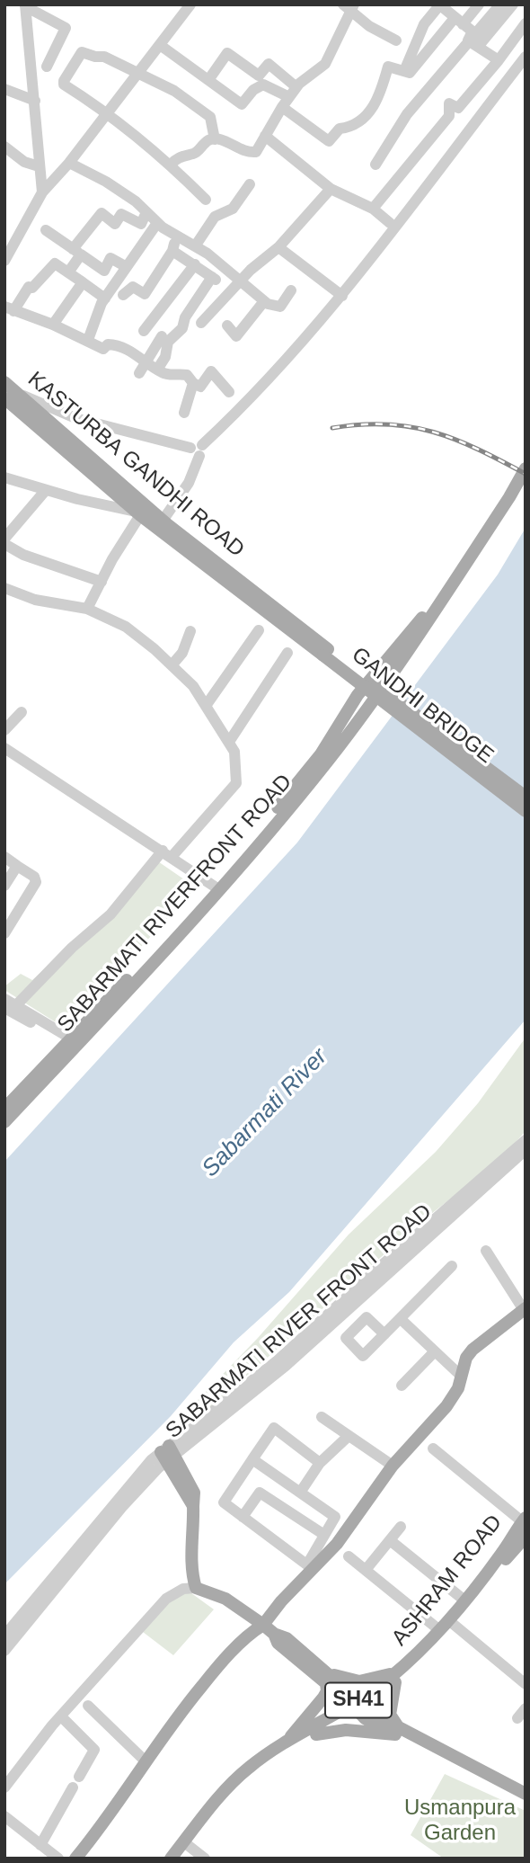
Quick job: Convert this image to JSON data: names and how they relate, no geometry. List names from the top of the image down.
{
  "streets": {
    "main road": [
      "KASTURBA GANDHI ROAD",
      "GANDHI BRIDGE",
      "SABARMATI RIVERFRONT ROAD",
      "SABARMATI RIVER FRONT ROAD",
      "ASHRAM ROAD",
      "SH41"
    ]
  },
  "crossings": [
    ["KASTURBA GANDHI ROAD", "GANDHI BRIDGE"]
  ],
  "water": ["Sabarmati River"],
  "parks": ["Usmanpura Garden"]
}
